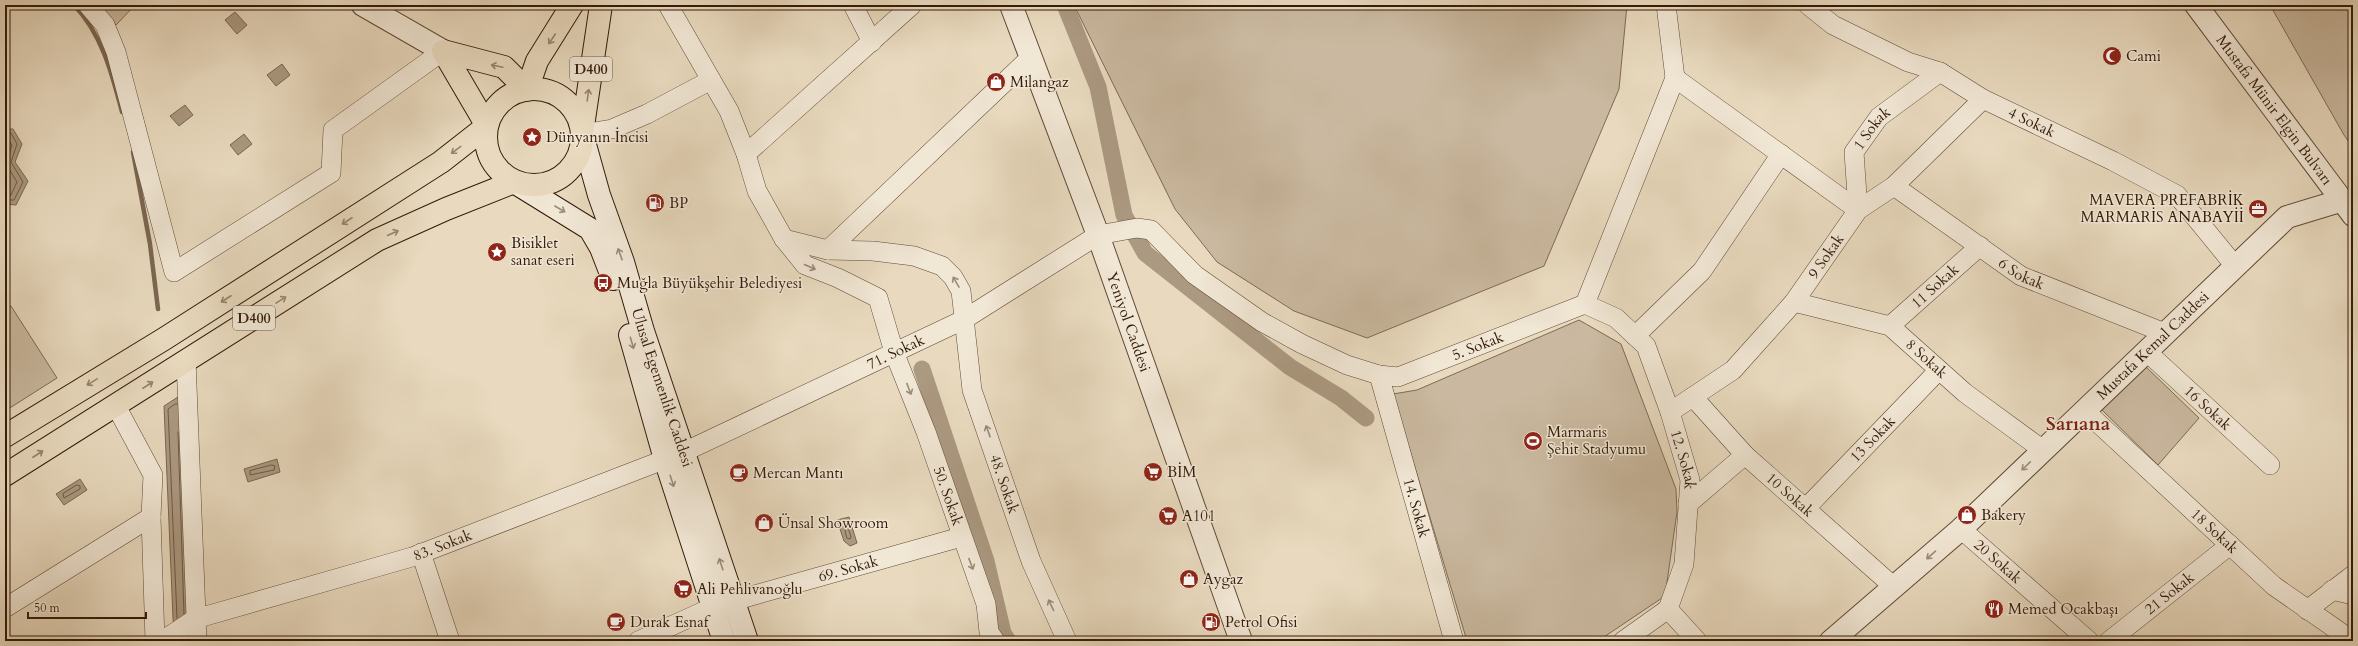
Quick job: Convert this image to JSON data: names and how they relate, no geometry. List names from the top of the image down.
{
  "streets": {
    "highway": ["D400"],
    "street": [
      "Mustafa Münir Elgin Bulvarı",
      "4 Sokak",
      "1 Sokak",
      "9 Sokak",
      "6 Sokak",
      "11 Sokak",
      "Yeniyol Caddesi",
      "Mustafa Kemal Caddesi",
      "5. Sokak",
      "71. Sokak",
      "8 Sokak",
      "Ulusal Egemenlik Caddesi",
      "16 Sokak",
      "13 Sokak",
      "12. Sokak",
      "48. Sokak",
      "10 Sokak",
      "50. Sokak",
      "14. Sokak",
      "18 Sokak",
      "83. Sokak",
      "20 Sokak",
      "69. Sokak",
      "21 Sokak"
    ]
  },
  "crossings": [
    ["D400", "Ulusal Egemenlik Caddesi"],
    ["Mustafa Münir Elgin Bulvarı", "Mustafa Kemal Caddesi"],
    ["4 Sokak", "1 Sokak"],
    ["4 Sokak", "9 Sokak"],
    ["4 Sokak", "Mustafa Kemal Caddesi"],
    ["1 Sokak", "9 Sokak"],
    ["9 Sokak", "6 Sokak"],
    ["9 Sokak", "8 Sokak"],
    ["9 Sokak", "12. Sokak"],
    ["9 Sokak", "10 Sokak"],
    ["6 Sokak", "11 Sokak"],
    ["6 Sokak", "Mustafa Kemal Caddesi"],
    ["11 Sokak", "8 Sokak"],
    ["Yeniyol Caddesi", "5. Sokak"],
    ["Yeniyol Caddesi", "71. Sokak"],
    ["Mustafa Kemal Caddesi", "8 Sokak"],
    ["Mustafa Kemal Caddesi", "16 Sokak"],
    ["Mustafa Kemal Caddesi", "10 Sokak"],
    ["Mustafa Kemal Caddesi", "18 Sokak"],
    ["Mustafa Kemal Caddesi", "20 Sokak"],
    ["5. Sokak", "71. Sokak"],
    ["5. Sokak", "12. Sokak"],
    ["5. Sokak", "14. Sokak"],
    ["71. Sokak", "Ulusal Egemenlik Caddesi"],
    ["71. Sokak", "48. Sokak"],
    ["71. Sokak", "50. Sokak"],
    ["71. Sokak", "83. Sokak"],
    ["8 Sokak", "13 Sokak"],
    ["Ulusal Egemenlik Caddesi", "83. Sokak"],
    ["Ulusal Egemenlik Caddesi", "69. Sokak"],
    ["13 Sokak", "10 Sokak"],
    ["48. Sokak", "50. Sokak"],
    ["50. Sokak", "69. Sokak"],
    ["18 Sokak", "21 Sokak"]
  ],
  "one_way": ["48. Sokak", "50. Sokak"],
  "districts": ["Sarıana"],
  "places": {
    "mosque": ["Cami"],
    "shop": [
      "Milangaz",
      "Bakery",
      "Ünsal Showroom",
      "Aygaz"
    ],
    "place": ["Dünyanın İncisi", "Bisiklet sanat eseri"],
    "fuel station": ["BP", "Petrol Ofisi"],
    "office": ["MAVERA PREFABRİK MARMARİS ANABAYİİ"],
    "bus stop": ["Muğla Büyükşehir Belediyesi"],
    "sports": ["Marmaris Şehit Stadyumu"],
    "supermarket": ["BİM", "A101", "Ali Pehlivanoğlu"],
    "cafe": ["Mercan Mantı", "Durak Esnaf"],
    "restaurant": ["Memed Ocakbaşı"]
  },
  "scale_bar": "50 m"
}
